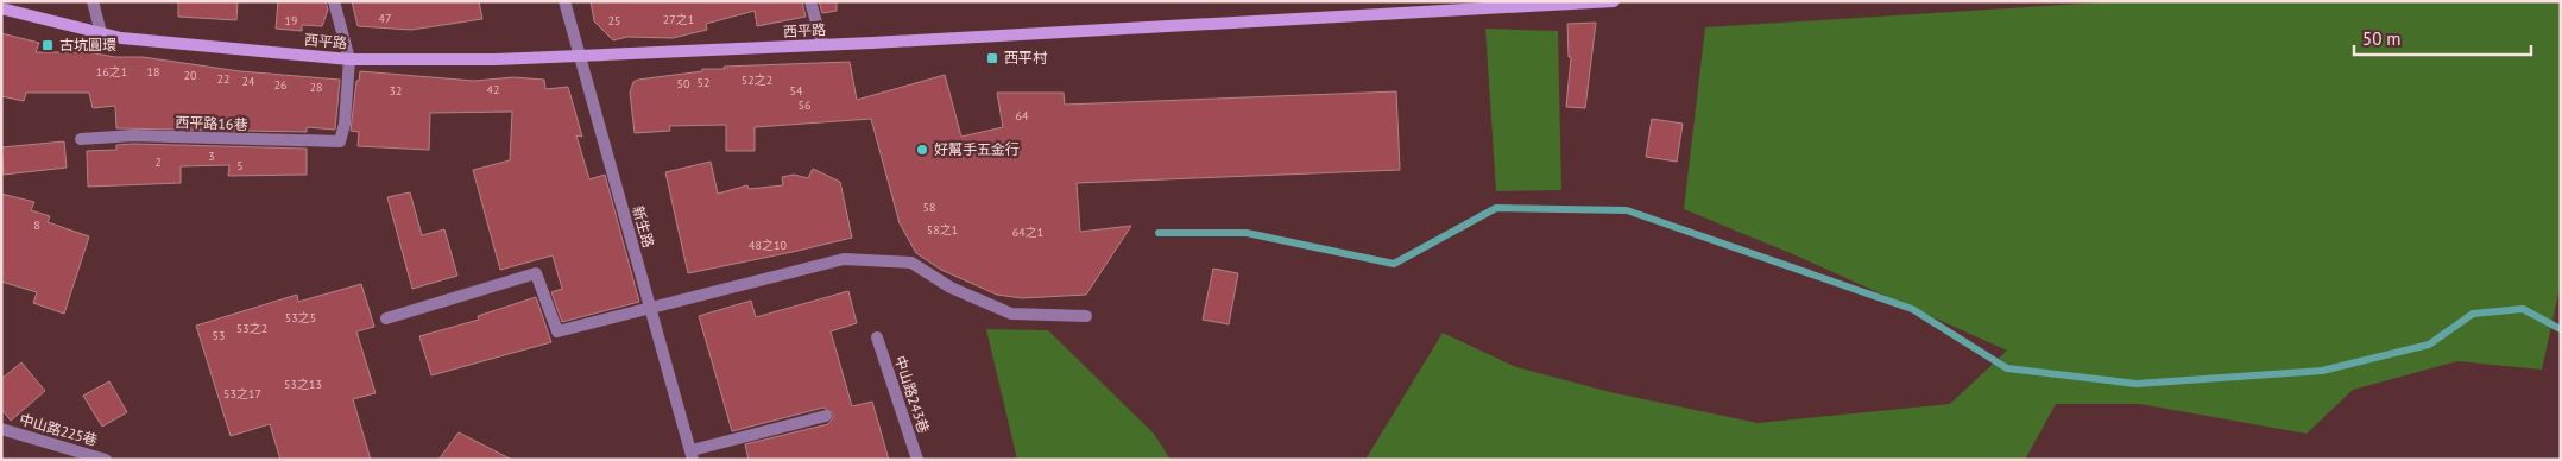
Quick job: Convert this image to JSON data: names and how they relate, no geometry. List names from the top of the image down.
{
  "streets": {
    "main road": ["西平路"],
    "street": [
      "西平路16巷",
      "新生路",
      "中山路243巷",
      "中山路225巷"
    ]
  },
  "crossings": [
    ["西平路", "西平路16巷"],
    ["西平路", "新生路"]
  ],
  "places": {
    "transit": ["古坑圓環", "西平村"],
    "other": ["好幫手五金行"]
  },
  "house_numbers": [
    "47",
    "27之1",
    "19",
    "25",
    "16之1",
    "18",
    "20",
    "22",
    "52之2",
    "24",
    "52",
    "50",
    "26",
    "28",
    "42",
    "32",
    "54",
    "56",
    "64",
    "3",
    "2",
    "5",
    "58",
    "8",
    "58之1",
    "64之1",
    "48之10",
    "53之5",
    "53之2",
    "53",
    "53之13",
    "53之17"
  ],
  "scale_bar": "50 m"
}
